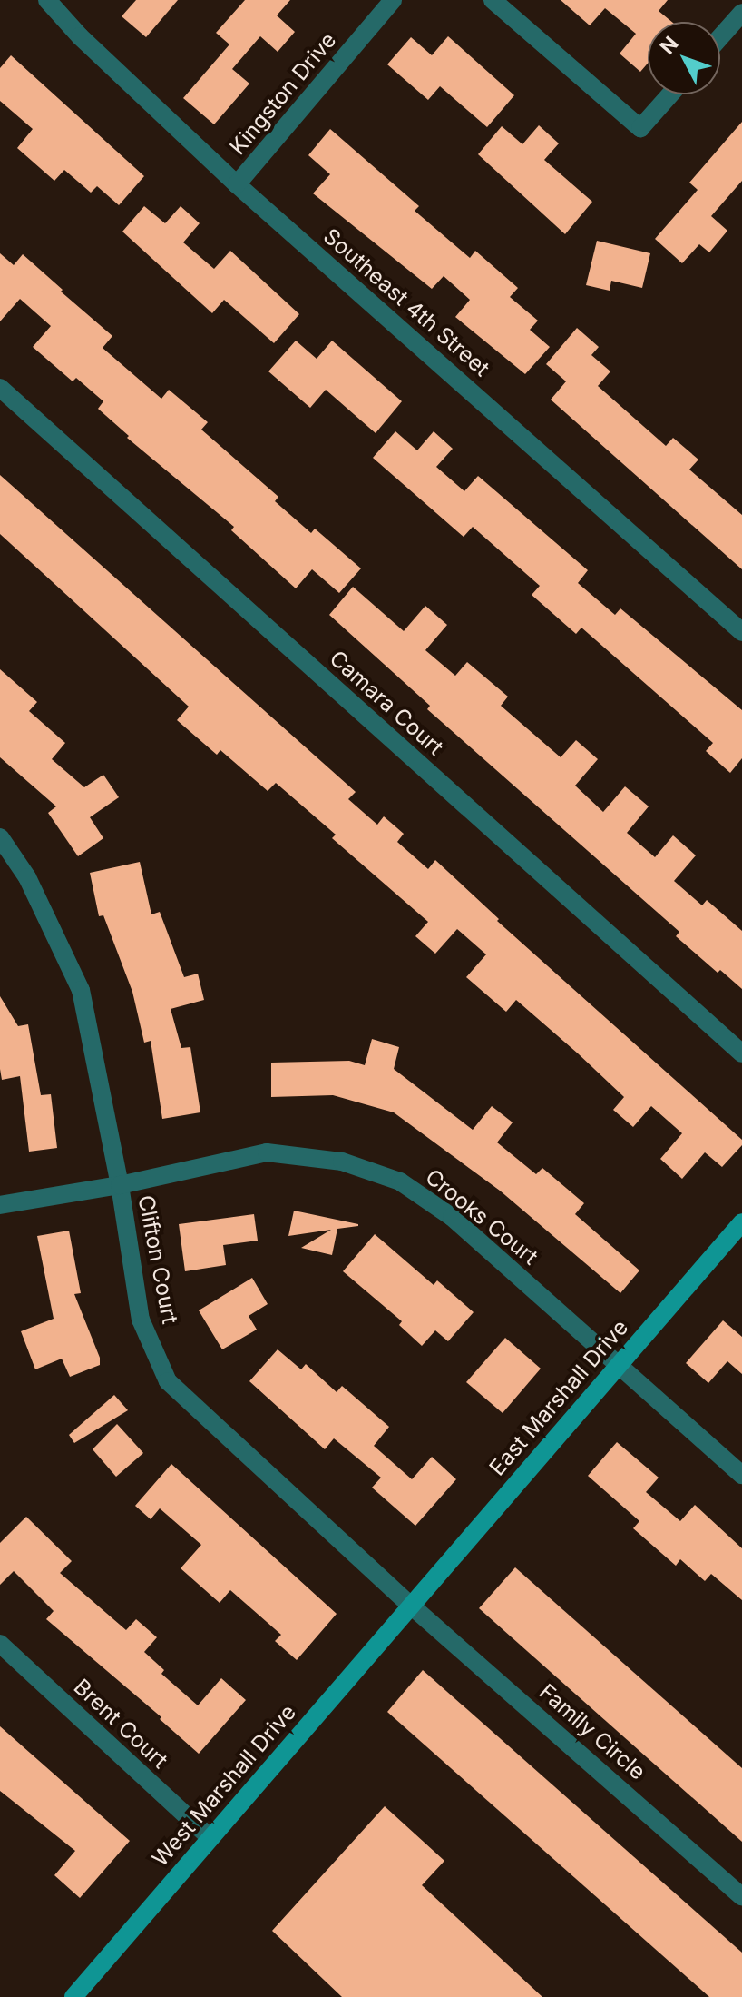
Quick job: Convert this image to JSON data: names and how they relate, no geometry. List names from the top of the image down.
{
  "streets": {
    "main road": ["East Marshall Drive", "West Marshall Drive"],
    "street": [
      "Kingston Drive",
      "Southeast 4th Street",
      "Camara Court",
      "Crooks Court",
      "Clifton Court",
      "Brent Court",
      "Family Circle"
    ]
  },
  "crossings": [
    ["Kingston Drive", "Southeast 4th Street"],
    ["Crooks Court", "Clifton Court"],
    ["Crooks Court", "East Marshall Drive"],
    ["Clifton Court", "East Marshall Drive"],
    ["Clifton Court", "Family Circle"],
    ["Clifton Court", "West Marshall Drive"],
    ["East Marshall Drive", "Family Circle"],
    ["East Marshall Drive", "West Marshall Drive"],
    ["Brent Court", "West Marshall Drive"],
    ["Family Circle", "West Marshall Drive"]
  ],
  "north": "top left"
}
